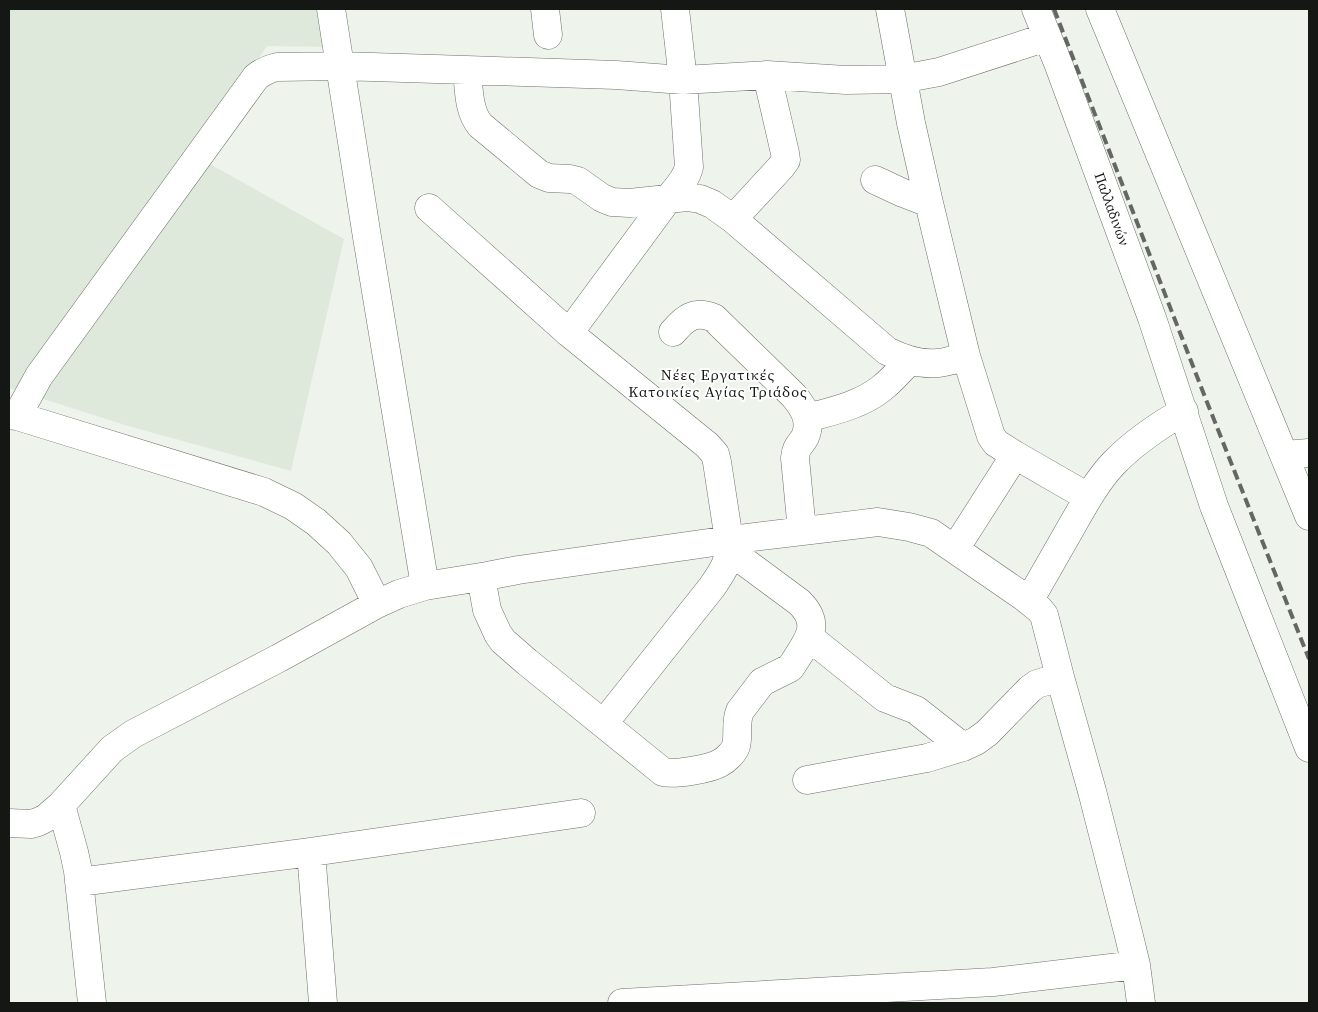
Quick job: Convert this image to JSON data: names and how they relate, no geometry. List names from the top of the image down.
{
  "streets": {
    "street": ["Παλλαδινών"]
  },
  "districts": ["Νέες Εργατικές Κατοικίες Αγίας Τριάδος"]
}
